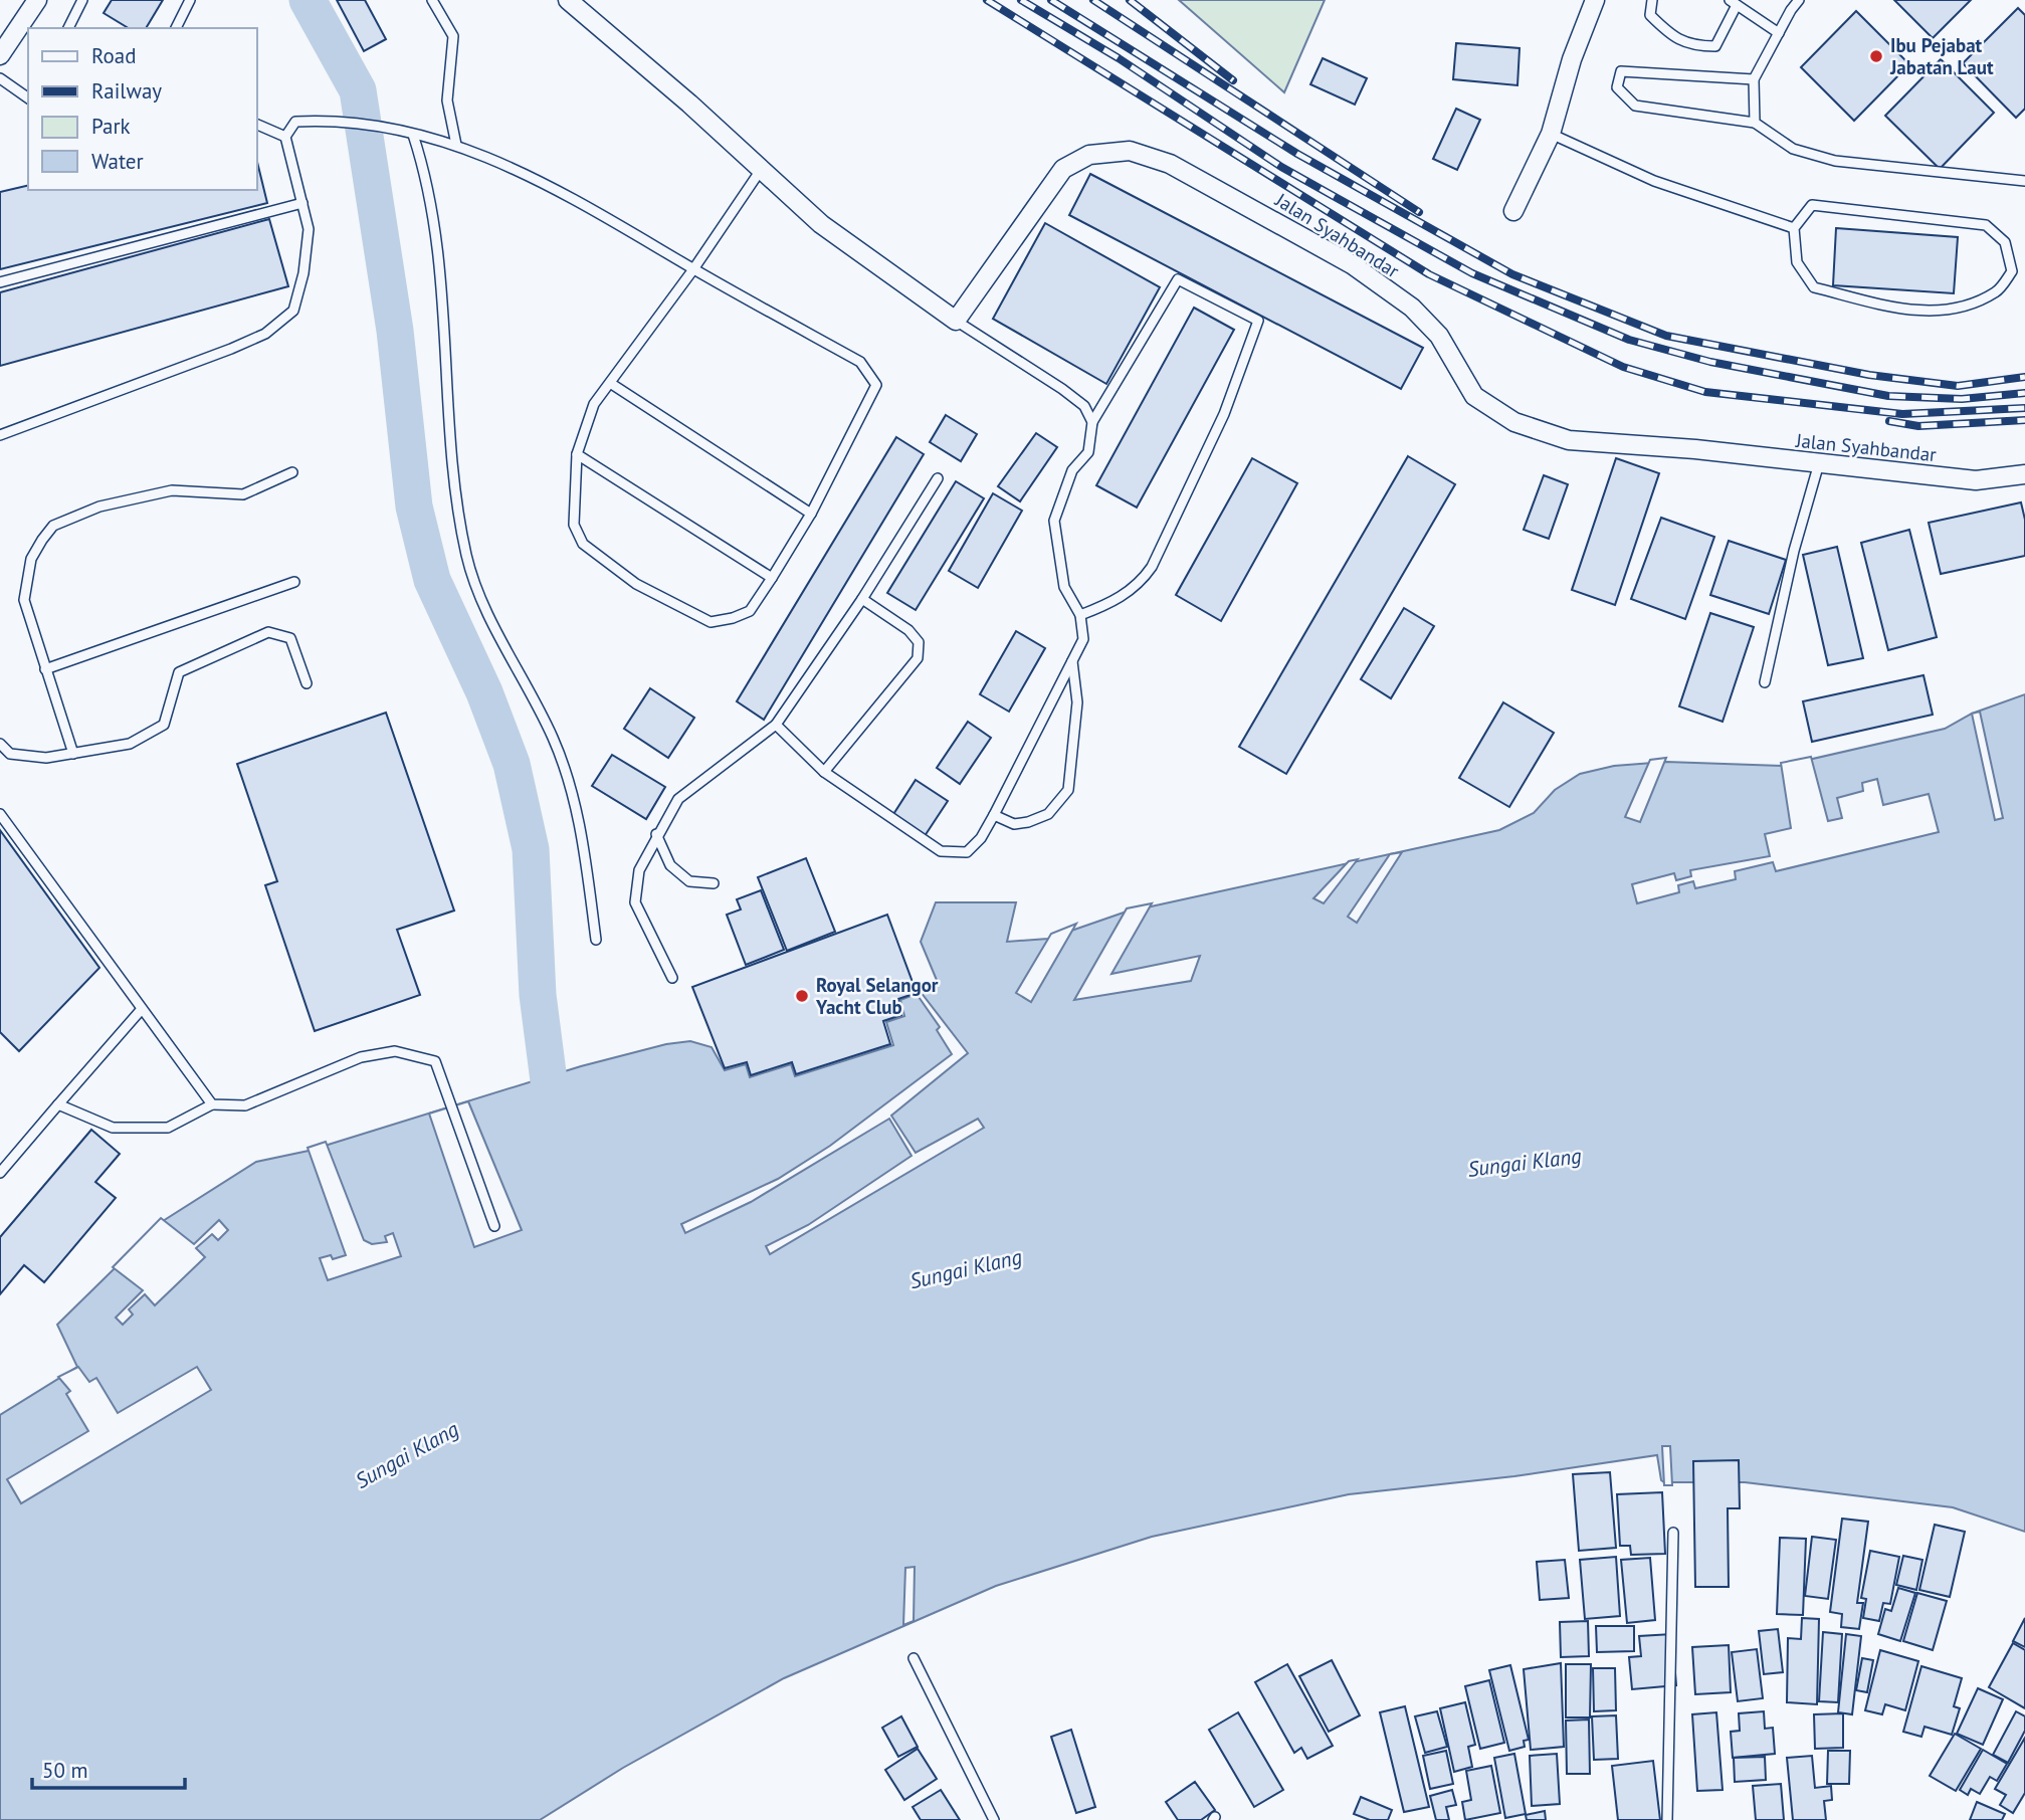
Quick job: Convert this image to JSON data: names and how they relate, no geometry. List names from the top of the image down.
{
  "streets": {
    "street": ["Jalan Syahbandar"]
  },
  "water": ["Sungai Klang"],
  "places": ["Ibu Pejabat Jabatan Laut", "Royal Selangor Yacht Club"],
  "legend": [
    "Road",
    "Railway",
    "Park",
    "Water"
  ],
  "scale_bar": "50 m"
}
